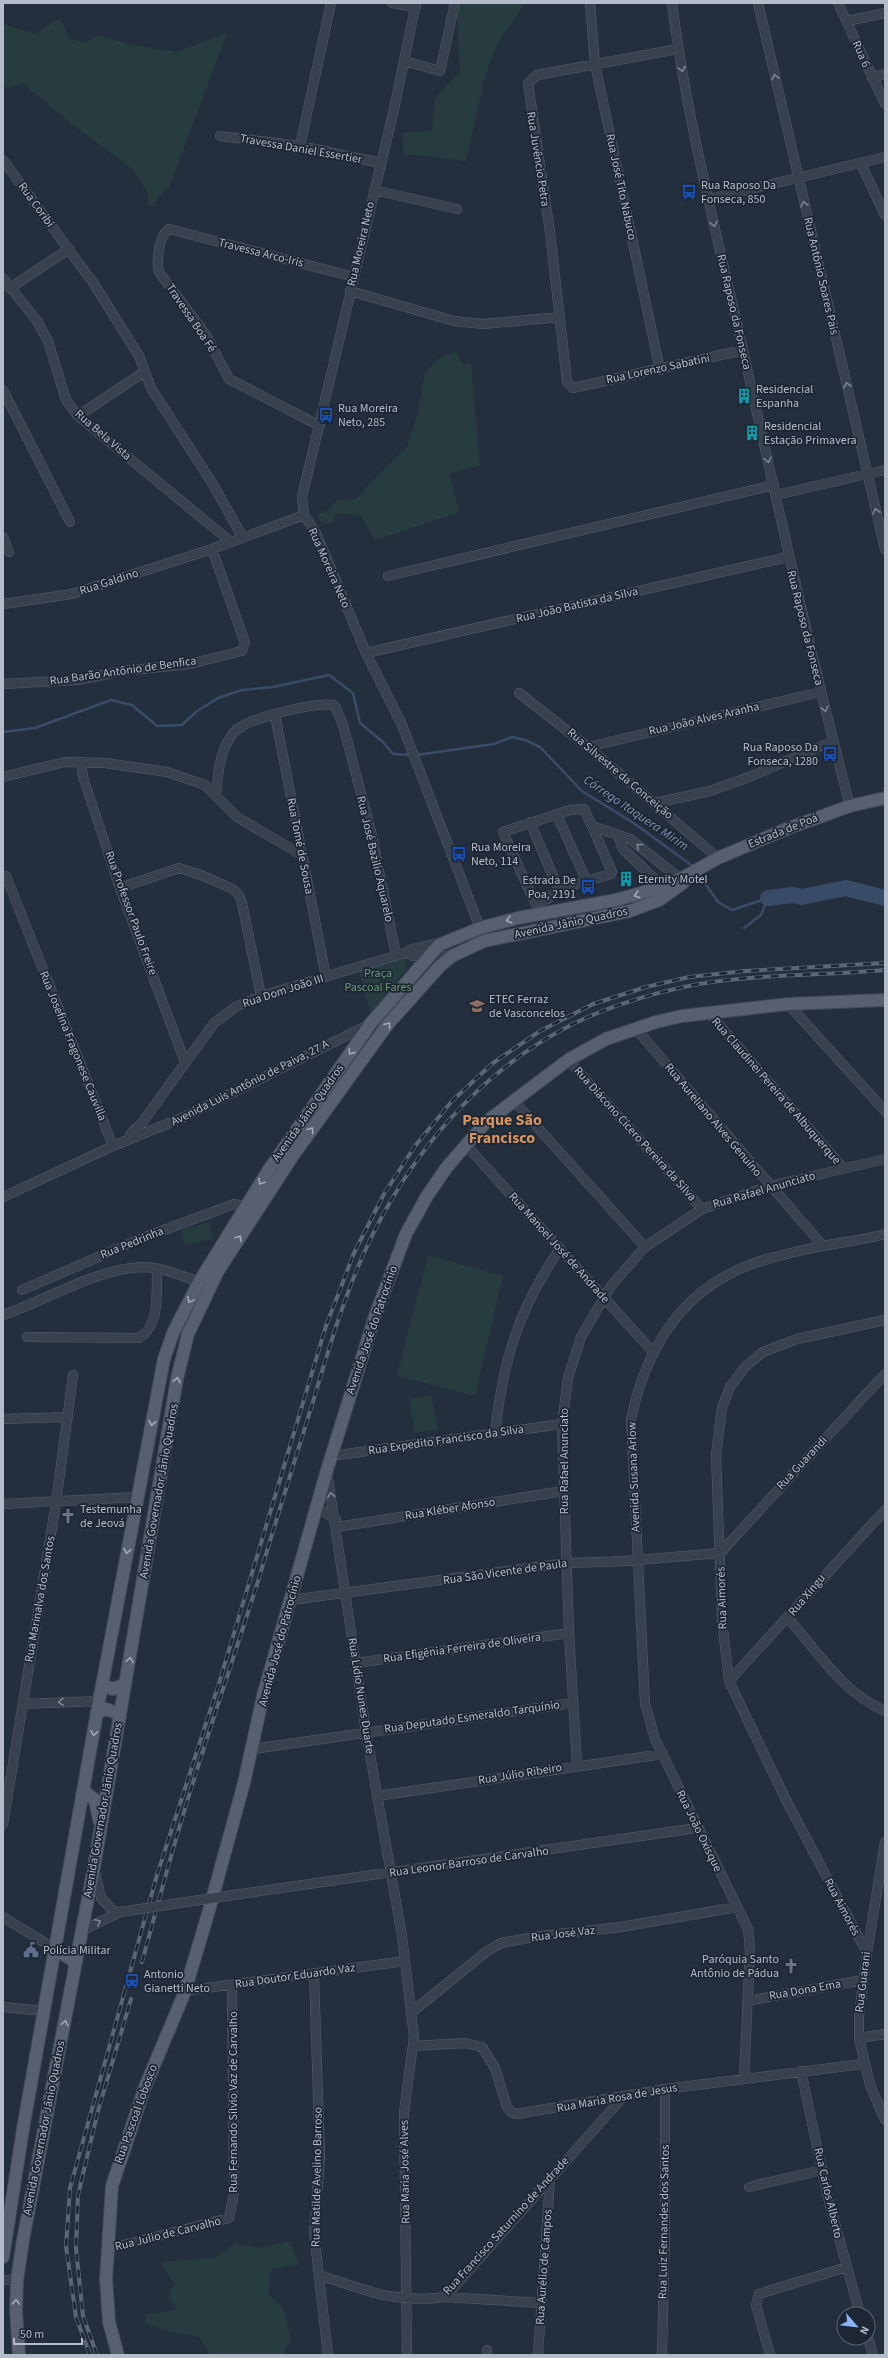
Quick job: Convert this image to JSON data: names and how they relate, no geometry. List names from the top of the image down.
{
  "streets": {
    "main road": [
      "Estrada de Poá",
      "Avenida Jânio Quadros",
      "Avenida José do Patrocínio",
      "Avenida Governador Jânio Quadros",
      "Rua Pascoal Lobosco"
    ],
    "street": [
      "Rua 6",
      "Travessa Daniel Essertier",
      "Rua Juvêncio Petra",
      "Rua José Tito Nabuco",
      "Rua Coribi",
      "Rua Moreira Neto",
      "Travessa Arco-Iris",
      "Rua Antônio Soares Pais",
      "Rua Raposo da Fonseca",
      "Travessa Boa Fé",
      "Rua Lorenzo Sabatini",
      "Rua Bela Vista",
      "Rua Galdino",
      "Rua João Batista da Silva",
      "Rua Barão Antônio de Benfica",
      "Rua João Alves Aranha",
      "Rua Silvestre da Conceição",
      "Rua Tomé de Sousa",
      "Rua José Bazilio Aquarelo",
      "Rua Professor Paulo Freire",
      "Rua Dom João III",
      "Rua Josefina Fragonese Cauvilla",
      "Avenida Luis Antônio de Paiva, 27 A",
      "Rua Claudinei Pereira de Albuquerque",
      "Rua Aureliano Alves Genuíno",
      "Rua Diácono Cícero Pereira da Silva",
      "Rua Rafael Anunciato",
      "Rua Pedrinha",
      "Rua Manoel José de Andrade",
      "Rua Expedito Francisco da Silva",
      "Rua Guarandi",
      "Avenida Susana Arlow",
      "Rua Kléber Afonso",
      "Rua São Vicente de Paula",
      "Rua Xingu",
      "Rua Aimorés",
      "Rua Marinalva dos Santos",
      "Rua Efigênia Ferreira de Oliveira",
      "Rua Lídio Nunes Duarte",
      "Rua Deputado Esmeraldo Tarquínio",
      "Rua Júlio Ribeiro",
      "Rua João Oxisque",
      "Rua Leonor Barroso de Carvalho",
      "Rua José Vaz",
      "Rua Doutor Eduardo Vaz",
      "Rua Guarani",
      "Rua Dona Ema",
      "Rua Maria Rosa de Jesus",
      "Rua Fernando Sílvio Vaz de Carvalho",
      "Rua Maria José Alves",
      "Rua Matilde Avelino Barroso",
      "Rua Carlos Alberto",
      "Rua Luiz Fernandes dos Santos",
      "Rua Francisco Saturnino de Andrade",
      "Rua Julio de Carvalho",
      "Rua Aurélio de Campos"
    ]
  },
  "crossings": [
    ["Travessa Daniel Essertier", "Rua Moreira Neto"],
    ["Rua Juvêncio Petra", "Rua José Tito Nabuco"],
    ["Rua Juvêncio Petra", "Rua Raposo da Fonseca"],
    ["Rua Juvêncio Petra", "Rua Lorenzo Sabatini"],
    ["Rua José Tito Nabuco", "Rua Lorenzo Sabatini"],
    ["Rua Coribi", "Rua Galdino"],
    ["Rua Moreira Neto", "Travessa Arco-Iris"],
    ["Rua Moreira Neto", "Travessa Boa Fé"],
    ["Rua Moreira Neto", "Rua Galdino"],
    ["Rua Moreira Neto", "Rua João Batista da Silva"],
    ["Rua Moreira Neto", "Avenida Jânio Quadros"],
    ["Travessa Arco-Iris", "Travessa Boa Fé"],
    ["Rua Raposo da Fonseca", "Rua Lorenzo Sabatini"],
    ["Rua Raposo da Fonseca", "Rua João Batista da Silva"],
    ["Rua Raposo da Fonseca", "Rua João Alves Aranha"],
    ["Rua Raposo da Fonseca", "Estrada de Poá"],
    ["Rua Bela Vista", "Rua Galdino"],
    ["Rua Galdino", "Rua Barão Antônio de Benfica"],
    ["Rua João Alves Aranha", "Rua Silvestre da Conceição"],
    ["Rua Silvestre da Conceição", "Estrada de Poá"],
    ["Estrada de Poá", "Avenida Jânio Quadros"],
    ["Rua Tomé de Sousa", "Rua José Bazilio Aquarelo"],
    ["Rua Tomé de Sousa", "Rua Dom João III"],
    ["Rua José Bazilio Aquarelo", "Rua Dom João III"],
    ["Rua Professor Paulo Freire", "Rua Dom João III"],
    ["Avenida Jânio Quadros", "Rua Dom João III"],
    ["Avenida Jânio Quadros", "Avenida Luis Antônio de Paiva, 27 A"],
    ["Avenida Jânio Quadros", "Rua Pedrinha"],
    ["Avenida Jânio Quadros", "Avenida Governador Jânio Quadros"],
    ["Rua Dom João III", "Avenida Luis Antônio de Paiva, 27 A"],
    ["Rua Josefina Fragonese Cauvilla", "Avenida Luis Antônio de Paiva, 27 A"],
    ["Rua Claudinei Pereira de Albuquerque", "Rua Rafael Anunciato"],
    ["Rua Claudinei Pereira de Albuquerque", "Avenida José do Patrocínio"],
    ["Rua Aureliano Alves Genuíno", "Rua Rafael Anunciato"],
    ["Rua Aureliano Alves Genuíno", "Avenida José do Patrocínio"],
    ["Rua Aureliano Alves Genuíno", "Avenida Susana Arlow"],
    ["Rua Diácono Cícero Pereira da Silva", "Rua Rafael Anunciato"],
    ["Rua Diácono Cícero Pereira da Silva", "Avenida José do Patrocínio"],
    ["Rua Rafael Anunciato", "Rua Manoel José de Andrade"],
    ["Rua Rafael Anunciato", "Rua Expedito Francisco da Silva"],
    ["Rua Rafael Anunciato", "Rua Kléber Afonso"],
    ["Rua Rafael Anunciato", "Rua São Vicente de Paula"],
    ["Rua Rafael Anunciato", "Rua Efigênia Ferreira de Oliveira"],
    ["Rua Rafael Anunciato", "Rua Deputado Esmeraldo Tarquínio"],
    ["Rua Rafael Anunciato", "Rua Júlio Ribeiro"],
    ["Rua Manoel José de Andrade", "Avenida José do Patrocínio"],
    ["Rua Manoel José de Andrade", "Avenida Susana Arlow"],
    ["Avenida José do Patrocínio", "Rua Expedito Francisco da Silva"],
    ["Avenida José do Patrocínio", "Rua São Vicente de Paula"],
    ["Avenida José do Patrocínio", "Rua Lídio Nunes Duarte"],
    ["Avenida José do Patrocínio", "Rua Deputado Esmeraldo Tarquínio"],
    ["Avenida José do Patrocínio", "Rua Pascoal Lobosco"],
    ["Rua Guarandi", "Rua São Vicente de Paula"],
    ["Rua Guarandi", "Rua Aimorés"],
    ["Avenida Susana Arlow", "Rua São Vicente de Paula"],
    ["Avenida Susana Arlow", "Rua Júlio Ribeiro"],
    ["Avenida Susana Arlow", "Rua João Oxisque"],
    ["Avenida Governador Jânio Quadros", "Rua Leonor Barroso de Carvalho"],
    ["Rua Kléber Afonso", "Rua Lídio Nunes Duarte"],
    ["Rua São Vicente de Paula", "Rua Aimorés"],
    ["Rua São Vicente de Paula", "Rua Lídio Nunes Duarte"],
    ["Rua Xingu", "Rua Aimorés"],
    ["Rua Aimorés", "Rua Guarani"],
    ["Rua Efigênia Ferreira de Oliveira", "Rua Lídio Nunes Duarte"],
    ["Rua Lídio Nunes Duarte", "Rua Deputado Esmeraldo Tarquínio"],
    ["Rua Lídio Nunes Duarte", "Rua Júlio Ribeiro"],
    ["Rua Lídio Nunes Duarte", "Rua Leonor Barroso de Carvalho"],
    ["Rua Lídio Nunes Duarte", "Rua Doutor Eduardo Vaz"],
    ["Rua Lídio Nunes Duarte", "Rua Maria José Alves"],
    ["Rua Júlio Ribeiro", "Rua João Oxisque"],
    ["Rua João Oxisque", "Rua Leonor Barroso de Carvalho"],
    ["Rua João Oxisque", "Rua José Vaz"],
    ["Rua João Oxisque", "Rua Dona Ema"],
    ["Rua João Oxisque", "Rua Maria Rosa de Jesus"],
    ["Rua José Vaz", "Rua Maria José Alves"],
    ["Rua Doutor Eduardo Vaz", "Rua Fernando Sílvio Vaz de Carvalho"],
    ["Rua Doutor Eduardo Vaz", "Rua Pascoal Lobosco"],
    ["Rua Doutor Eduardo Vaz", "Rua Maria José Alves"],
    ["Rua Doutor Eduardo Vaz", "Rua Matilde Avelino Barroso"],
    ["Rua Guarani", "Rua Dona Ema"],
    ["Rua Guarani", "Rua Maria Rosa de Jesus"],
    ["Rua Maria Rosa de Jesus", "Rua Maria José Alves"],
    ["Rua Maria Rosa de Jesus", "Rua Carlos Alberto"],
    ["Rua Maria Rosa de Jesus", "Rua Luiz Fernandes dos Santos"],
    ["Rua Maria Rosa de Jesus", "Rua Francisco Saturnino de Andrade"],
    ["Rua Fernando Sílvio Vaz de Carvalho", "Rua Julio de Carvalho"],
    ["Rua Pascoal Lobosco", "Rua Julio de Carvalho"],
    ["Rua Maria José Alves", "Rua Francisco Saturnino de Andrade"],
    ["Rua Matilde Avelino Barroso", "Rua Francisco Saturnino de Andrade"],
    ["Rua Francisco Saturnino de Andrade", "Rua Aurélio de Campos"]
  ],
  "one_way": ["Rua Antônio Soares Pais", "Rua Raposo da Fonseca"],
  "districts": ["Parque São Francisco"],
  "water": ["Córrego Itaquera Mirim"],
  "parks": ["Praça Pascoal Fares"],
  "places": {
    "bus stop": [
      "Rua Raposo Da Fonseca, 850",
      "Rua Moreira Neto, 285",
      "Rua Raposo Da Fonseca, 1280",
      "Rua Moreira Neto, 114",
      "Estrada De Poa, 2191"
    ],
    "building": ["Residencial Espanha", "Residencial Estação Primavera", "Eternity Motel"],
    "school or university": ["ETEC Ferraz de Vasconcelos"],
    "church": ["Testemunha de Jeová", "Paróquia Santo Antônio de Pádua"],
    "public building": ["Polícia Militar"],
    "station": ["Antonio Gianetti Neto"]
  },
  "scale_bar": "50 m",
  "north": "bottom right"
}
